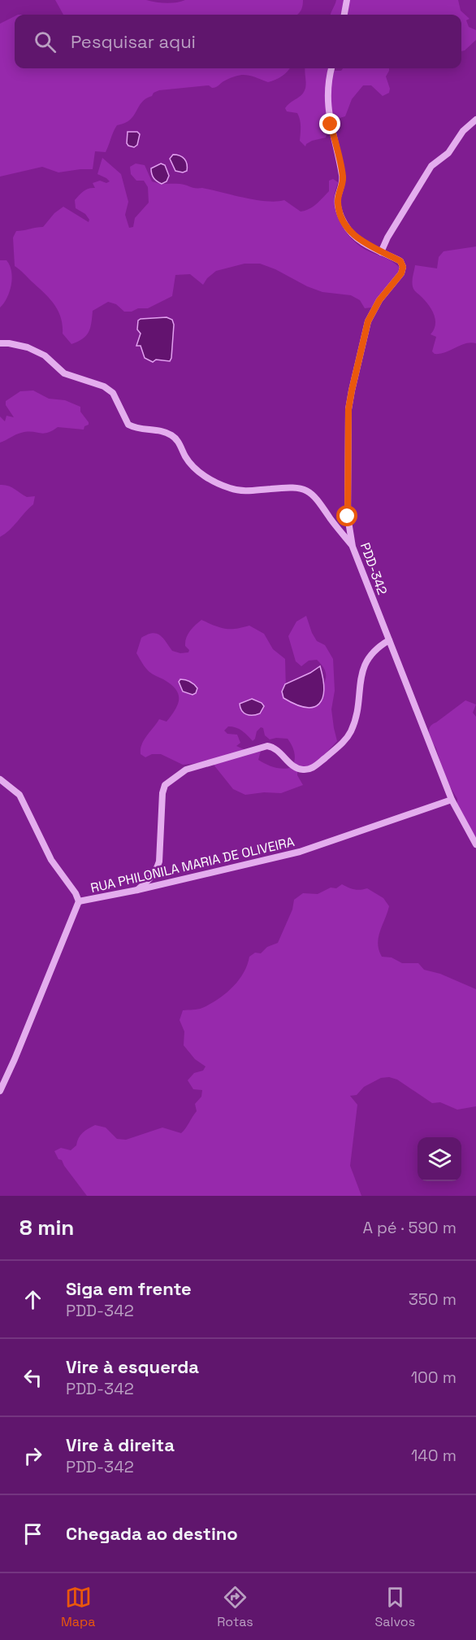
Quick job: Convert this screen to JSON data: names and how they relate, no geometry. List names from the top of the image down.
{
  "streets": {
    "street": ["PDD-342", "RUA PHILONILA MARIA DE OLIVEIRA"]
  },
  "crossings": [
    ["PDD-342", "RUA PHILONILA MARIA DE OLIVEIRA"]
  ],
  "page": {
    "search": "Pesquisar aqui",
    "heading": ["8 min", "A pé · 590 m"],
    "list": [
      ["Siga em frente", "PDD-342", "350 m"],
      ["Vire à esquerda", "PDD-342", "100 m"],
      ["Vire à direita", "PDD-342", "140 m"],
      "Chegada ao destino"
    ],
    "nav": ["Mapa", "Rotas", "Salvos"]
  }
}
